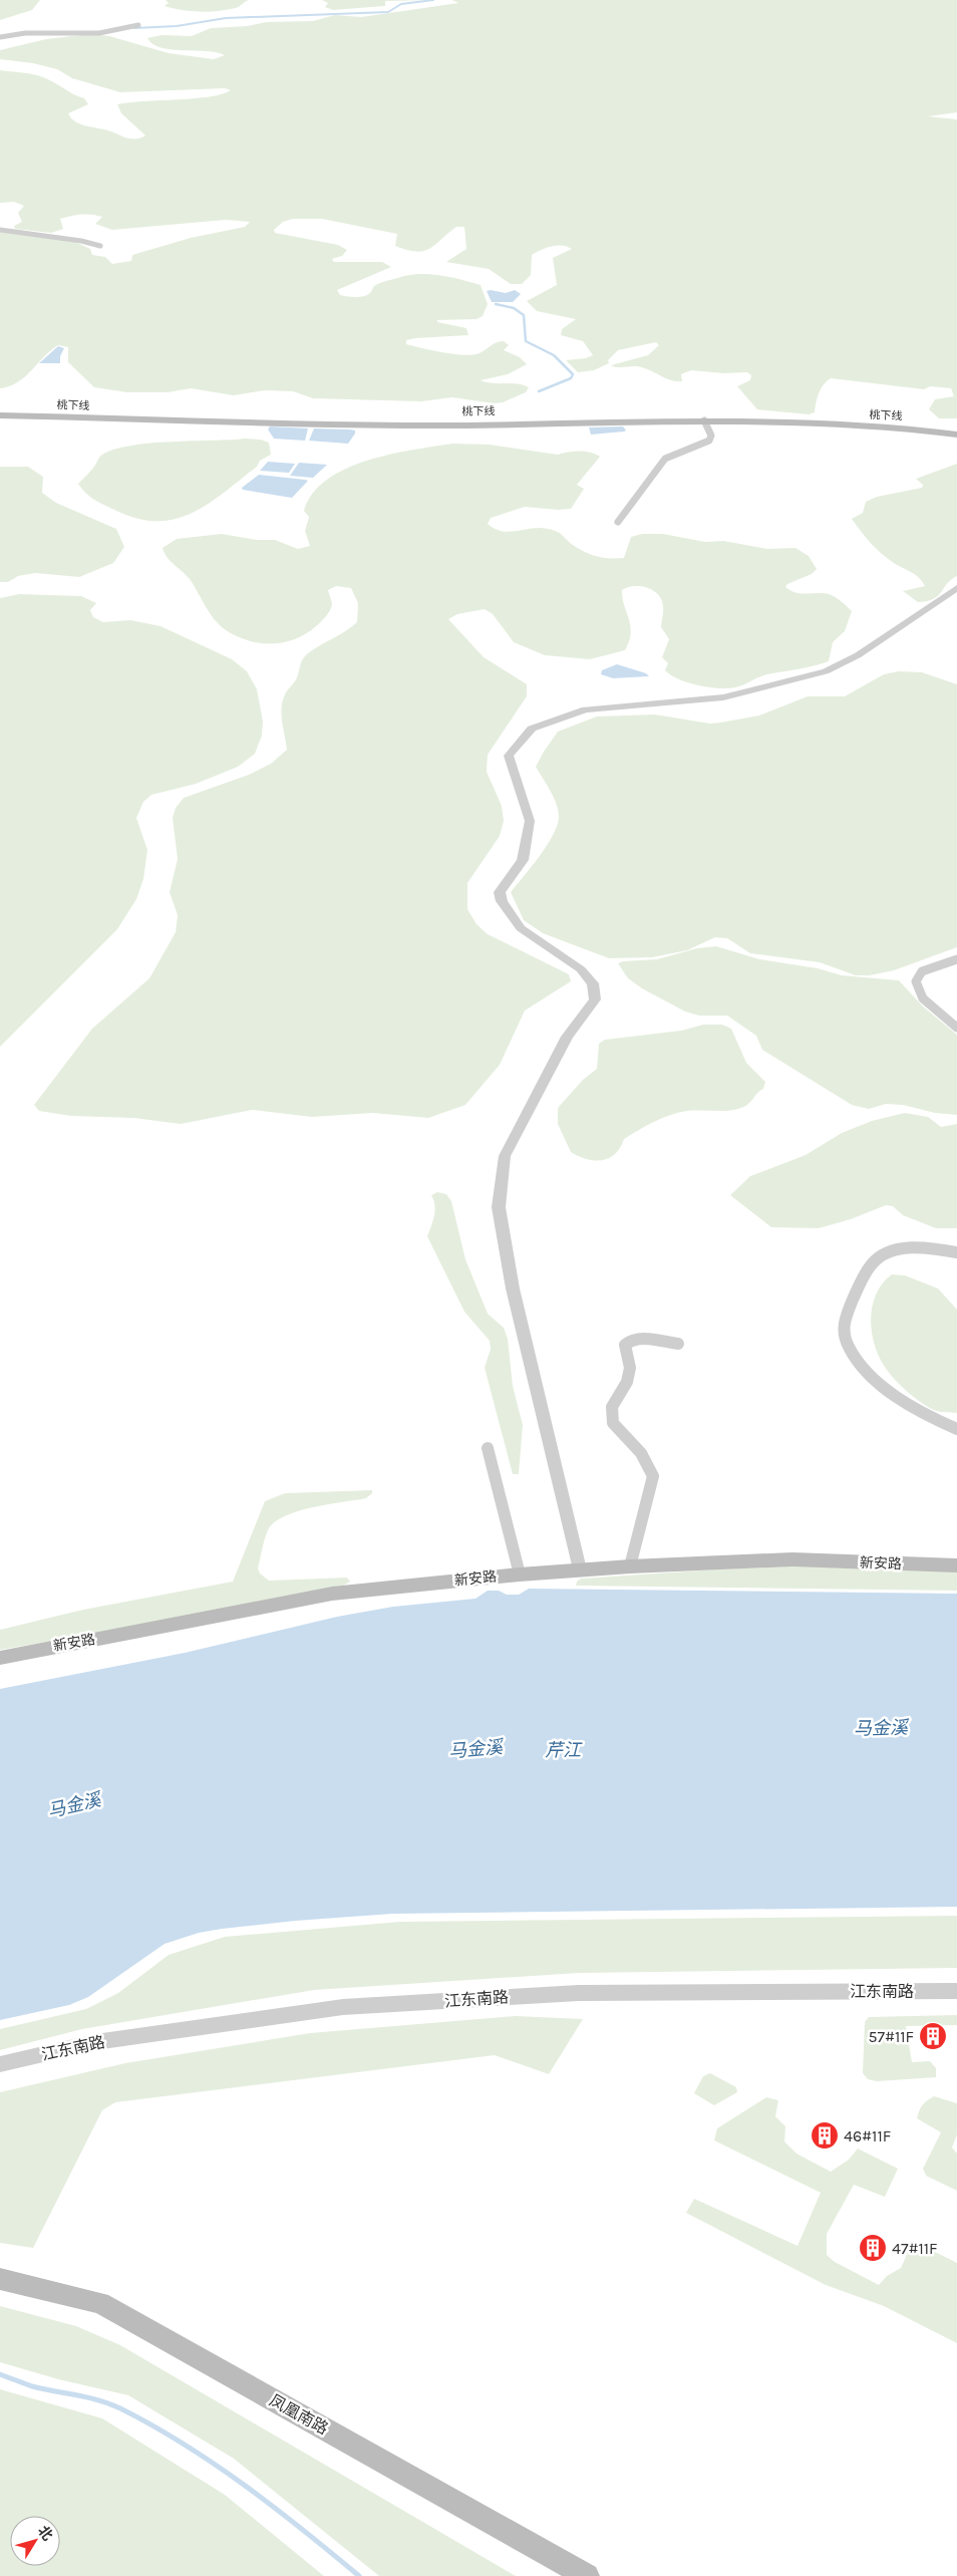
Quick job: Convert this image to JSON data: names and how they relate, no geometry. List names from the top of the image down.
{
  "streets": {
    "main road": ["桃下线", "新安路", "凤凰南路"],
    "street": ["江东南路"]
  },
  "water": ["马金溪", "芹江"],
  "places": {
    "building": ["57#11F", "46#11F", "47#11F"]
  },
  "north": "top right"
}
